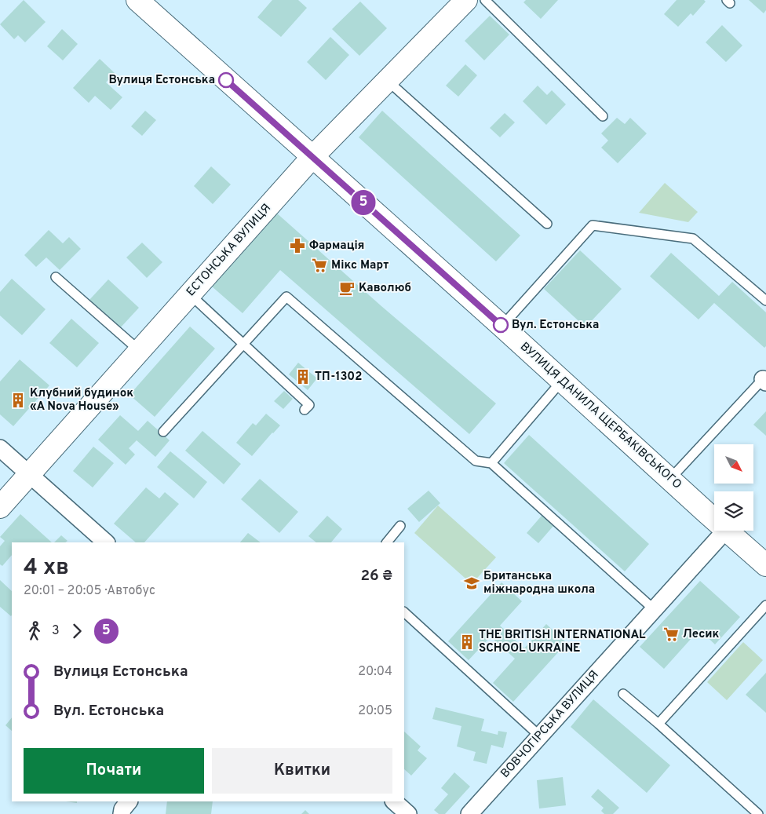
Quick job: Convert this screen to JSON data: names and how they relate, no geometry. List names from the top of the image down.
{
  "streets": {
    "main road": ["ЕСТОНСЬКА ВУЛИЦЯ", "ВУЛИЦЯ ДАНИЛА ЩЕРБАКІВСЬКОГО"],
    "street": ["ВОВЧОГІРСЬКА ВУЛИЦЯ"]
  },
  "crossings": [
    ["ЕСТОНСЬКА ВУЛИЦЯ", "ВУЛИЦЯ ДАНИЛА ЩЕРБАКІВСЬКОГО"]
  ],
  "places": {
    "other": ["Вулиця Естонська", "Вул. Естонська"],
    "pharmacy": ["Фармація"],
    "supermarket": ["Мікс Март", "Лесик"],
    "cafe": ["Каволюб"],
    "building": ["ТП-1302", "Клубний будинок «A Nova House»", "THE BRITISH INTERNATIONAL SCHOOL UKRAINE"],
    "school or university": ["Британська міжнародна школа"]
  },
  "lines": ["bus line 5"],
  "north": "bottom right",
  "page": {
    "on_map": "5",
    "heading": ["4 хв", "20:01 – 20:05 · Автобус", "26 ₴"],
    "legs": ["3", "5"],
    "list": [
      {
        "name": "Вулиця Естонська",
        "value": "20:04"
      },
      {
        "name": "Вул. Естонська",
        "value": "20:05"
      }
    ],
    "buttons": ["Почати", "Квитки"]
  }
}
